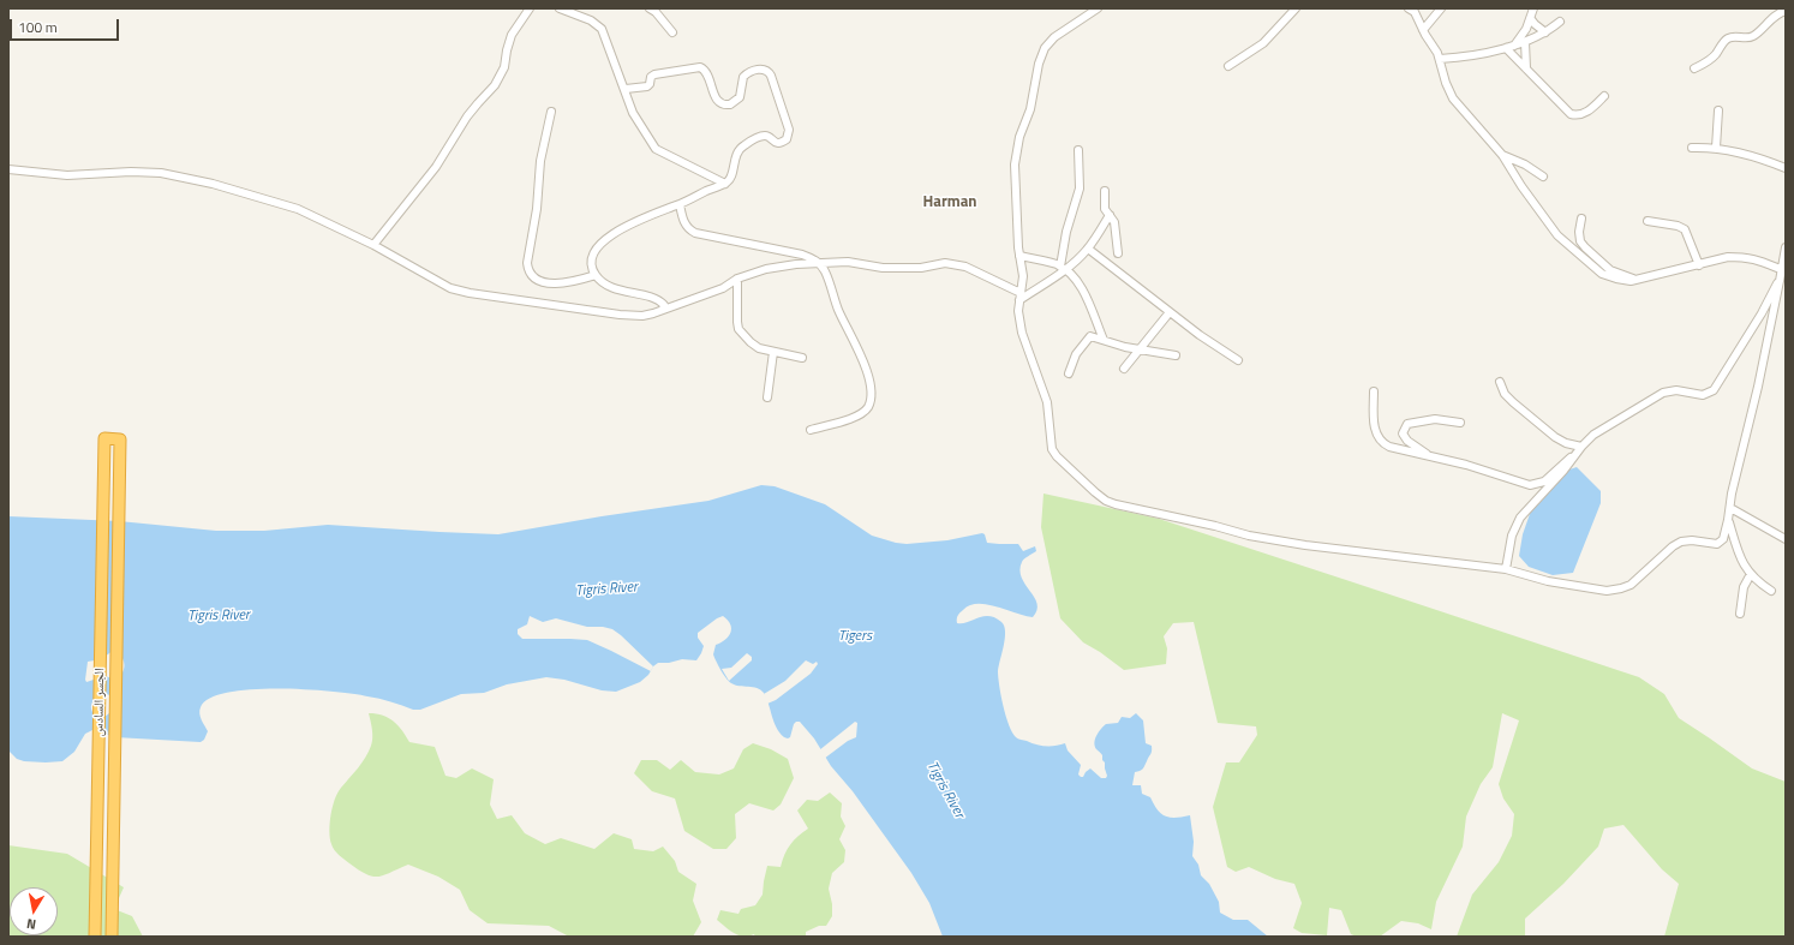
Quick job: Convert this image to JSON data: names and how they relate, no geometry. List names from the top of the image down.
{
  "streets": {
    "highway": ["الجسر السادس"]
  },
  "districts": ["Harman"],
  "water": ["Tigris River", "Tigers"],
  "scale_bar": "100 m",
  "north": "bottom"
}
